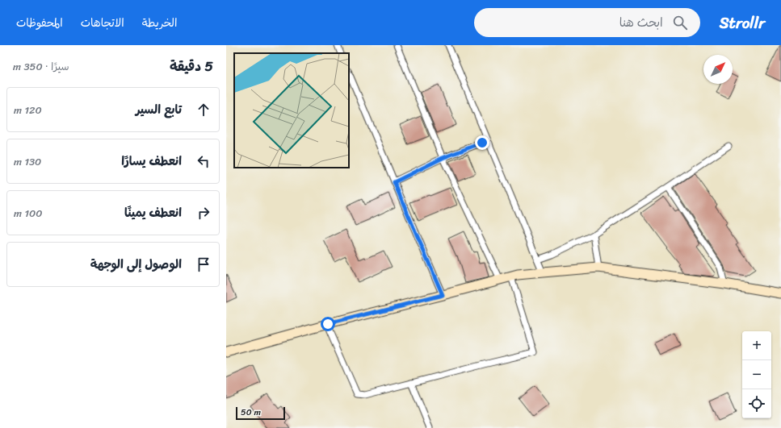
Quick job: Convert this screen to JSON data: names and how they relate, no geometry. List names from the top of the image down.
{
  "scale_bar": "50 m",
  "north": "top right",
  "page": {
    "header": "Strollr",
    "search": "ابحث هنا",
    "nav": ["الخريطة", "الاتجاهات", "المحفوظات"],
    "heading": ["5 دقيقة", "سيرًا · 350 m"],
    "list": [
      ["تابع السير", "120 m"],
      ["انعطف يسارًا", "130 m"],
      ["انعطف يمينًا", "100 m"],
      "الوصول إلى الوجهة"
    ],
    "map_buttons": ["+", "−"],
    "scale": "50 m"
  }
}
